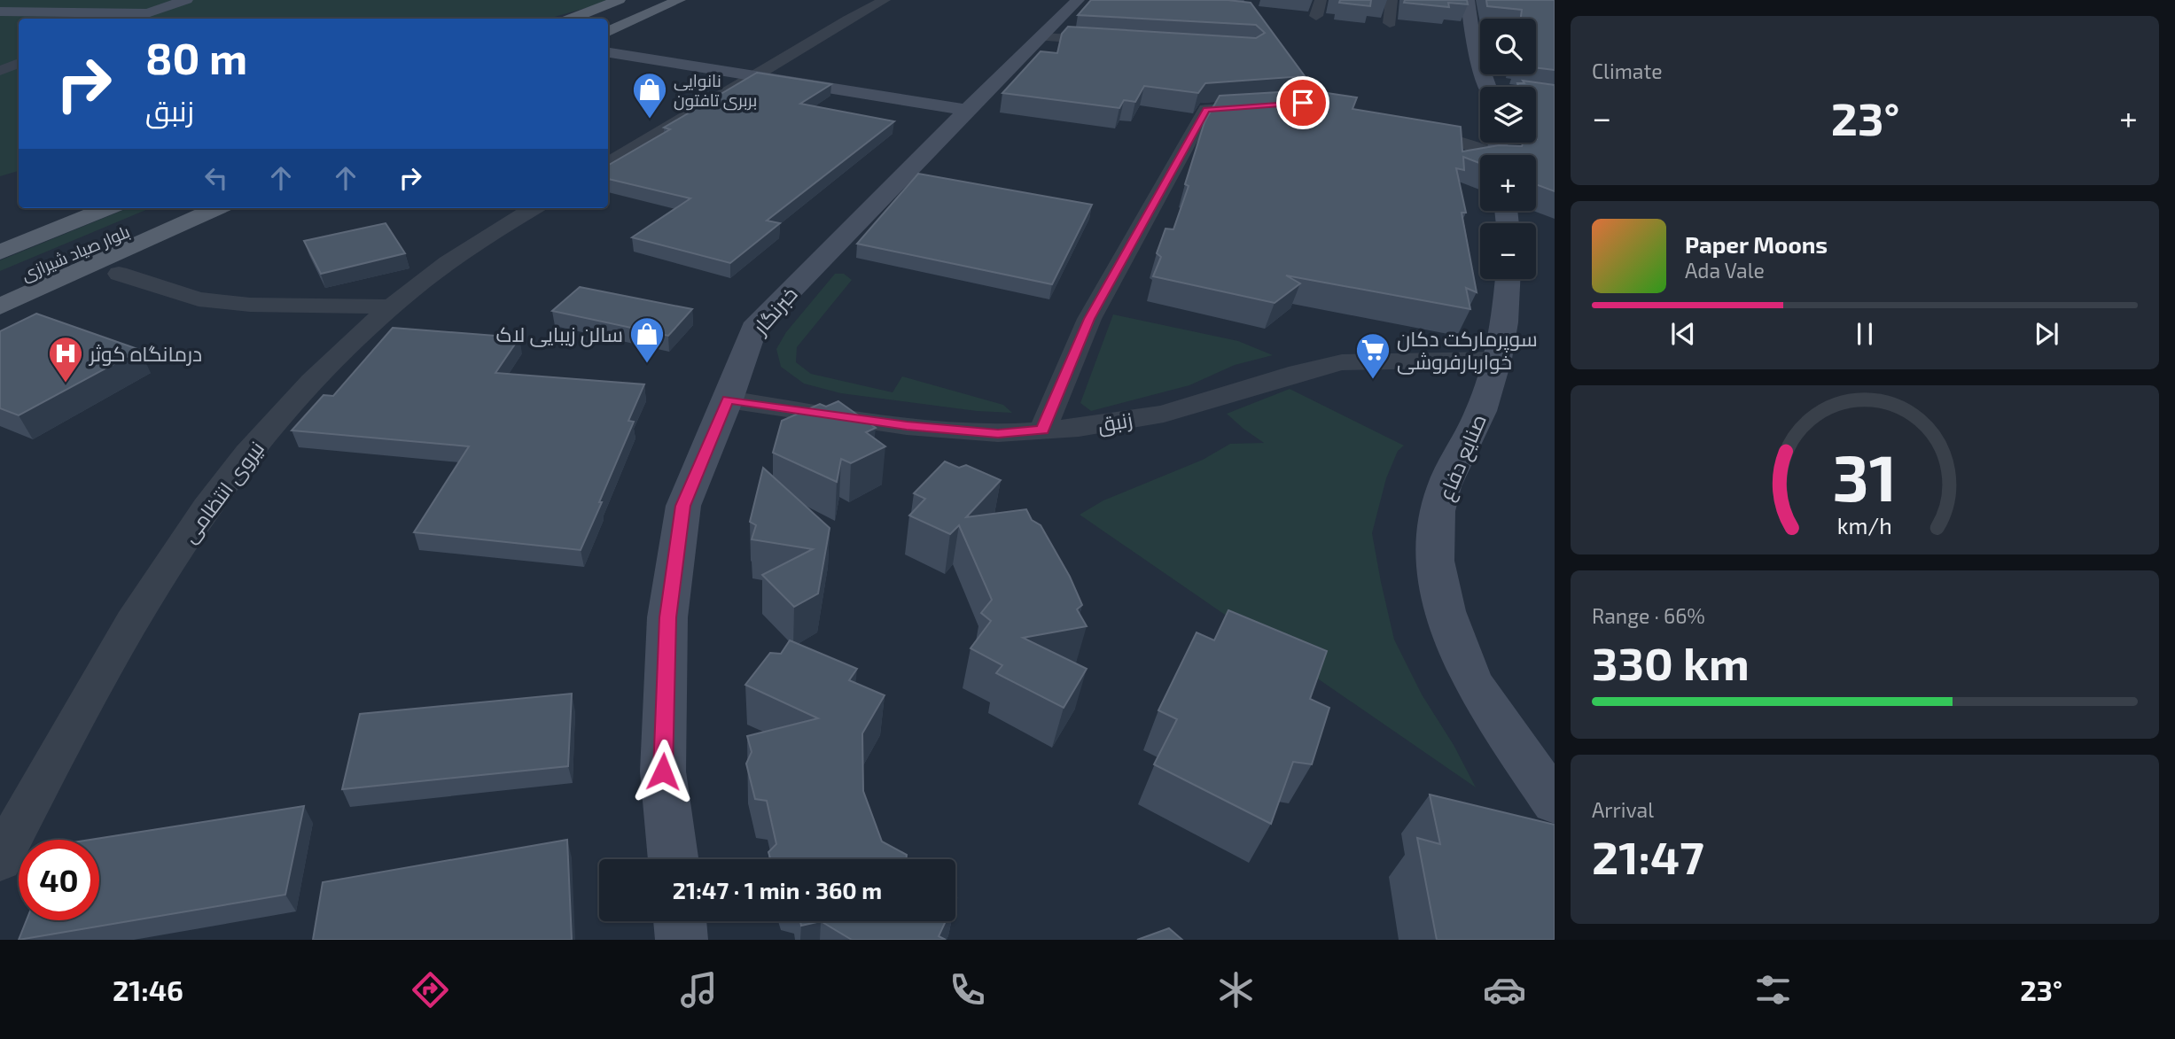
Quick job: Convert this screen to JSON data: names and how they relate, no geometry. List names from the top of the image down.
{
  "streets": {
    "main road": ["بلوار صیاد شیرازی"],
    "street": [
      "خبرنگار",
      "زنبق",
      "صنایع دفاع",
      "نیروی انتظامی"
    ]
  },
  "crossings": [
    ["خبرنگار", "زنبق"],
    ["زنبق", "صنایع دفاع"]
  ],
  "places": {
    "shop": ["نانوایی بربری تافتون", "سالن زیبایی لاک"],
    "supermarket": ["سوپرمارکت دکان خواربارفروشی"],
    "hospital": ["درمانگاه کوثر"]
  },
  "page": {
    "tile": [
      "Climate",
      ["Range · 66%", "330 km"],
      ["Arrival", "21:47"]
    ],
    "map_buttons": ["+", "−"],
    "turn": ["80 m", "زنبق"],
    "heat": ["−", "23°", "+"],
    "song": ["Paper Moons", "Ada Vale"],
    "limit": "40",
    "trip": "21:47 · 1 min · 360 m",
    "tabs": ["21:46", "23°"],
    "gauge": ["31", "km/h"]
  }
}
